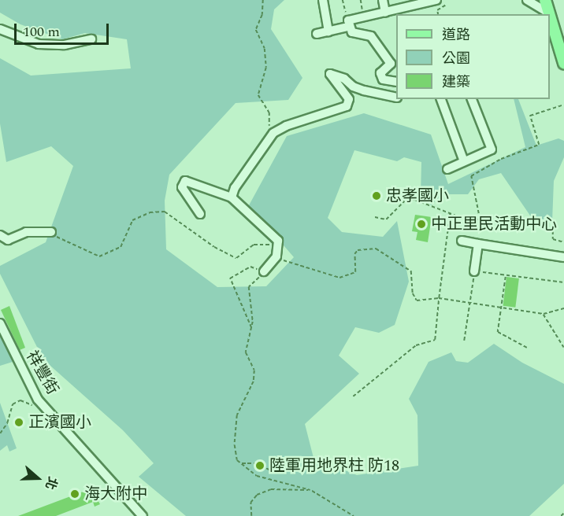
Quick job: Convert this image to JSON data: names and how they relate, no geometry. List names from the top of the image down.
{
  "streets": {
    "street": ["祥豐街"]
  },
  "places": [
    "忠孝國小",
    "中正里民活動中心",
    "正濱國小",
    "陸軍用地界柱 防18",
    "海大附中"
  ],
  "legend": ["道路", "公園", "建築"],
  "scale_bar": "100 m",
  "north": "right"
}
